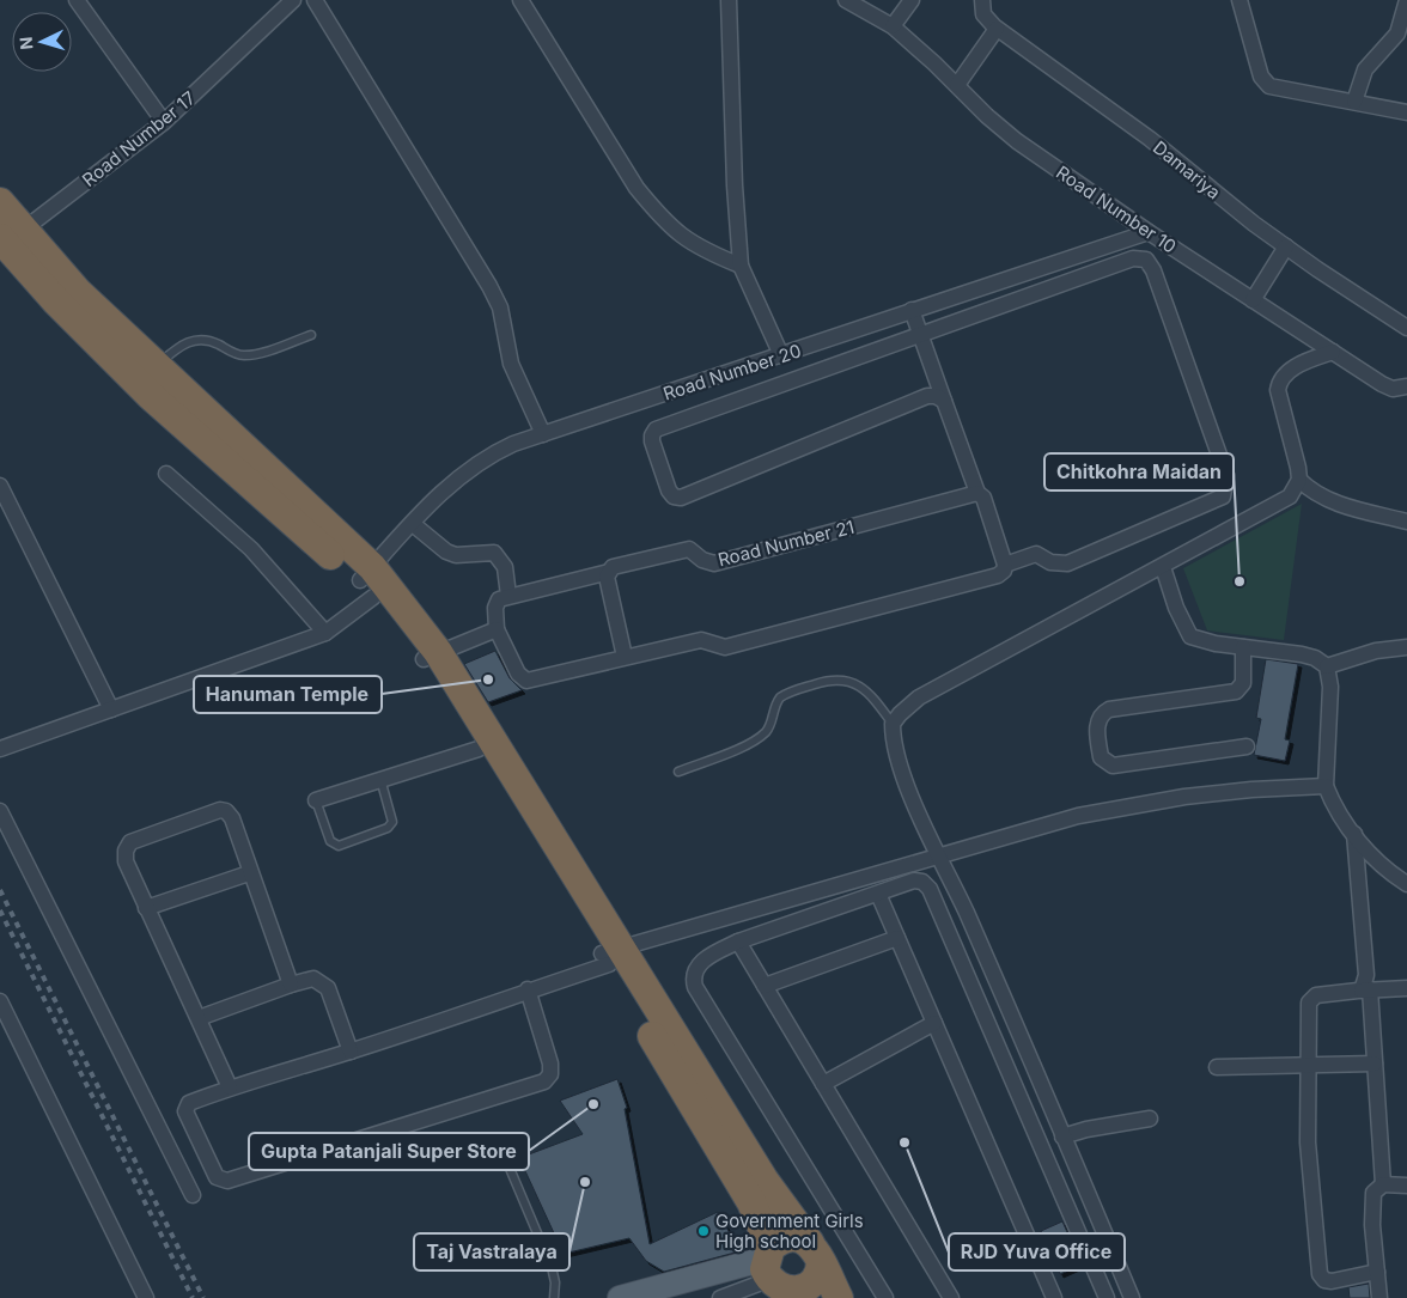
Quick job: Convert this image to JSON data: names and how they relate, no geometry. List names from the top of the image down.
{
  "streets": {
    "street": [
      "Road Number 17",
      "Damariya",
      "Road Number 10",
      "Road Number 20",
      "Road Number 21"
    ]
  },
  "crossings": [
    ["Road Number 10", "Road Number 20"]
  ],
  "places": [
    "Chitkohra Maidan",
    "Hanuman Temple",
    "Gupta Patanjali Super Store",
    "RJD Yuva Office",
    "Taj Vastralaya",
    "Government Girls High school"
  ],
  "north": "left"
}
